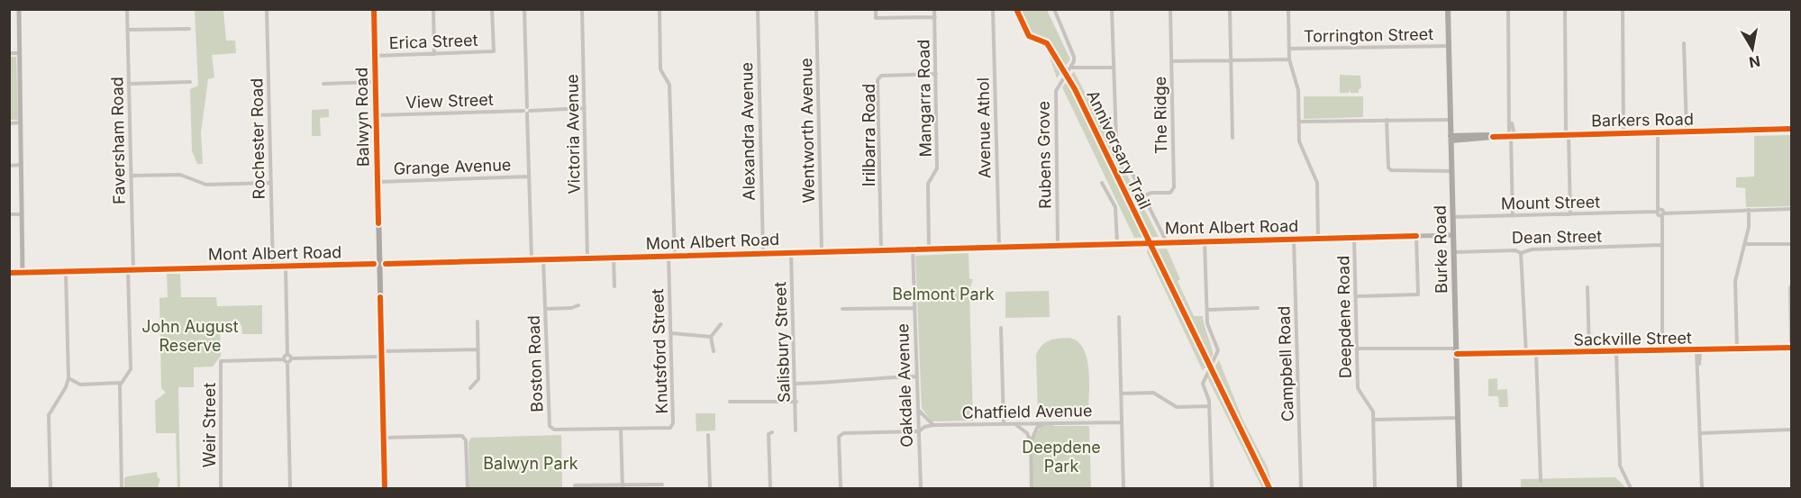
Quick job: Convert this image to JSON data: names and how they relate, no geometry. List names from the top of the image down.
{
  "streets": {
    "main road": [
      "Balwyn Road",
      "Barkers Road",
      "Mont Albert Road",
      "Burke Road",
      "Sackville Street"
    ],
    "street": [
      "Torrington Street",
      "Erica Street",
      "Mangarra Road",
      "View Street",
      "The Ridge",
      "Avenue Athol",
      "Wentworth Avenue",
      "Alexandra Avenue",
      "Victoria Avenue",
      "Irilbarra Road",
      "Rochester Road",
      "Faversham Road",
      "Rubens Grove",
      "Grange Avenue",
      "Mount Street",
      "Dean Street",
      "Deepdene Road",
      "Salisbury Street",
      "Knutsford Street",
      "Boston Road",
      "Campbell Road",
      "Oakdale Avenue",
      "Chatfield Avenue",
      "Weir Street"
    ],
    "cycle path": ["Anniversary Trail"]
  },
  "crossings": [
    ["Torrington Street", "The Ridge"],
    ["Torrington Street", "Burke Road"],
    ["Erica Street", "Balwyn Road"],
    ["Mangarra Road", "Irilbarra Road"],
    ["Mangarra Road", "Mont Albert Road"],
    ["View Street", "Balwyn Road"],
    ["View Street", "Victoria Avenue"],
    ["Balwyn Road", "Grange Avenue"],
    ["Balwyn Road", "Mont Albert Road"],
    ["Barkers Road", "Burke Road"],
    ["Avenue Athol", "Mont Albert Road"],
    ["Wentworth Avenue", "Mont Albert Road"],
    ["Alexandra Avenue", "Mont Albert Road"],
    ["Victoria Avenue", "Mont Albert Road"],
    ["Irilbarra Road", "Mont Albert Road"],
    ["Rochester Road", "Mont Albert Road"],
    ["Faversham Road", "Mont Albert Road"],
    ["Rubens Grove", "Mont Albert Road"],
    ["Mount Street", "Burke Road"],
    ["Mont Albert Road", "Burke Road"],
    ["Mont Albert Road", "Deepdene Road"],
    ["Mont Albert Road", "Salisbury Street"],
    ["Mont Albert Road", "Knutsford Street"],
    ["Mont Albert Road", "Boston Road"],
    ["Mont Albert Road", "Campbell Road"],
    ["Mont Albert Road", "Oakdale Avenue"],
    ["Dean Street", "Burke Road"],
    ["Burke Road", "Sackville Street"],
    ["Knutsford Street", "Boston Road"],
    ["Oakdale Avenue", "Chatfield Avenue"]
  ],
  "parks": [
    "Belmont Park",
    "John August Reserve",
    "Deepdene Park",
    "Balwyn Park"
  ],
  "north": "bottom"
}
